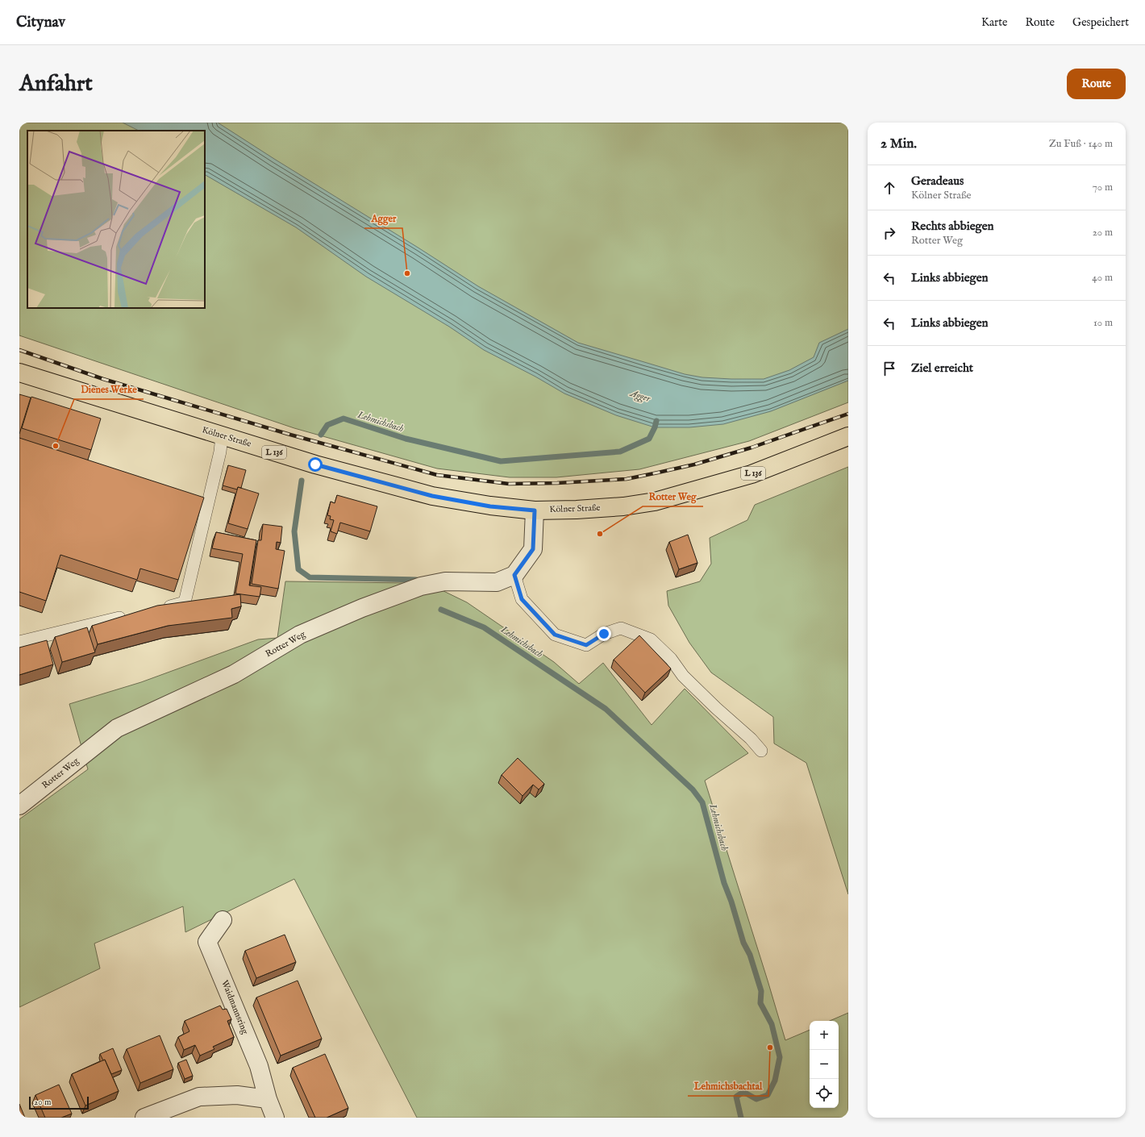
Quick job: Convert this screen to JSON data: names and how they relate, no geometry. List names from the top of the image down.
{
  "streets": {
    "main road": ["Kölner Straße", "L 136"],
    "street": ["Rotter Weg", "Waidmannsring"]
  },
  "water": ["Agger", "Lehmichsbach"],
  "places": [
    "Agger",
    "Dienes Werke",
    "Rotter Weg",
    "Lehmichsbachtal"
  ],
  "scale_bar": "20 m",
  "page": {
    "header": "Citynav",
    "nav": ["Karte", "Route", "Gespeichert"],
    "buttons": "Route",
    "title": "Anfahrt",
    "heading": ["2 Min.", "Zu Fuß · 140 m"],
    "list": [
      ["Geradeaus", "Kölner Straße", "70 m"],
      ["Rechts abbiegen", "Rotter Weg", "20 m"],
      ["Links abbiegen", "40 m"],
      ["Links abbiegen", "10 m"],
      "Ziel erreicht"
    ],
    "map_buttons": ["+", "−"],
    "scale": "20 m"
  }
}
